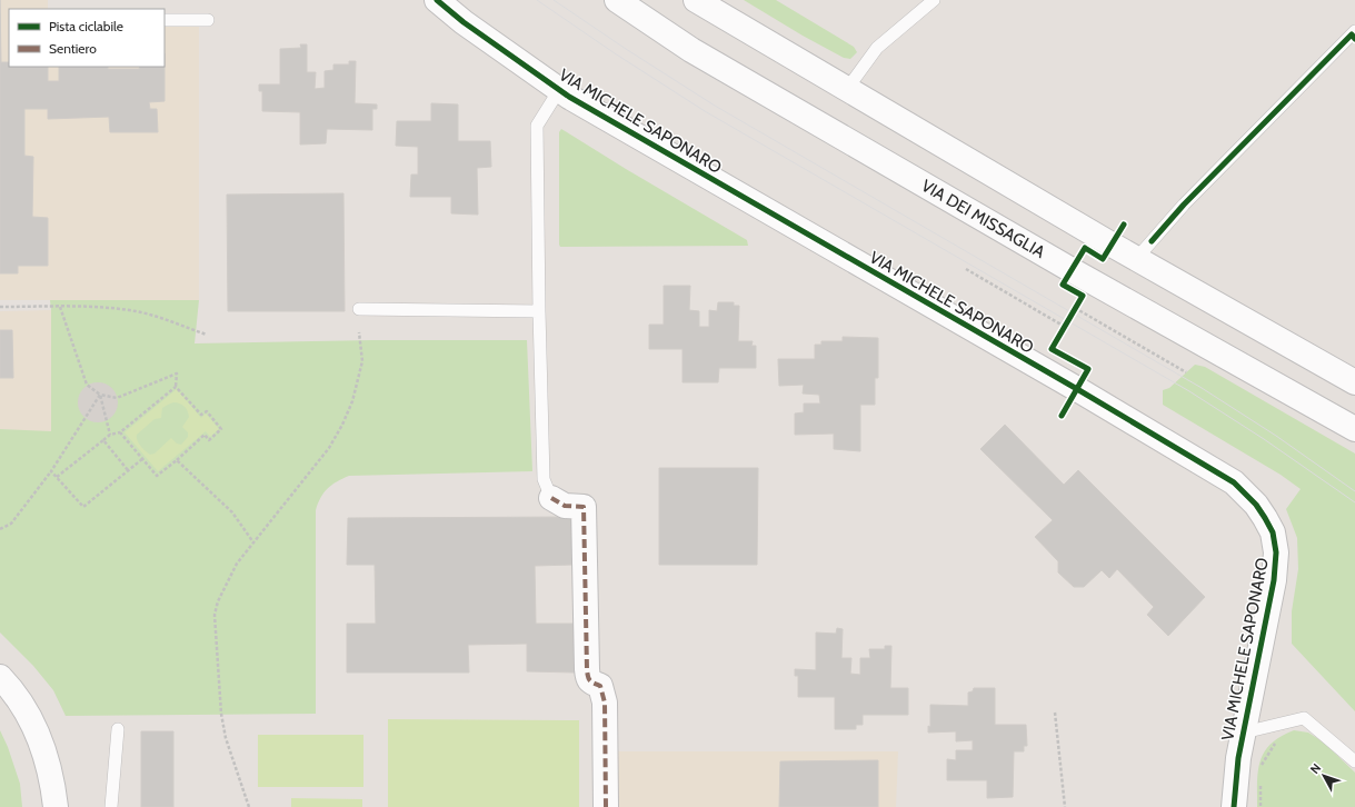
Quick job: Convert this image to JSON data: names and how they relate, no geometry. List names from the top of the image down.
{
  "streets": {
    "street": ["VIA MICHELE SAPONARO", "VIA DEI MISSAGLIA"]
  },
  "legend": ["Pista ciclabile", "Sentiero"],
  "north": "top left"
}
